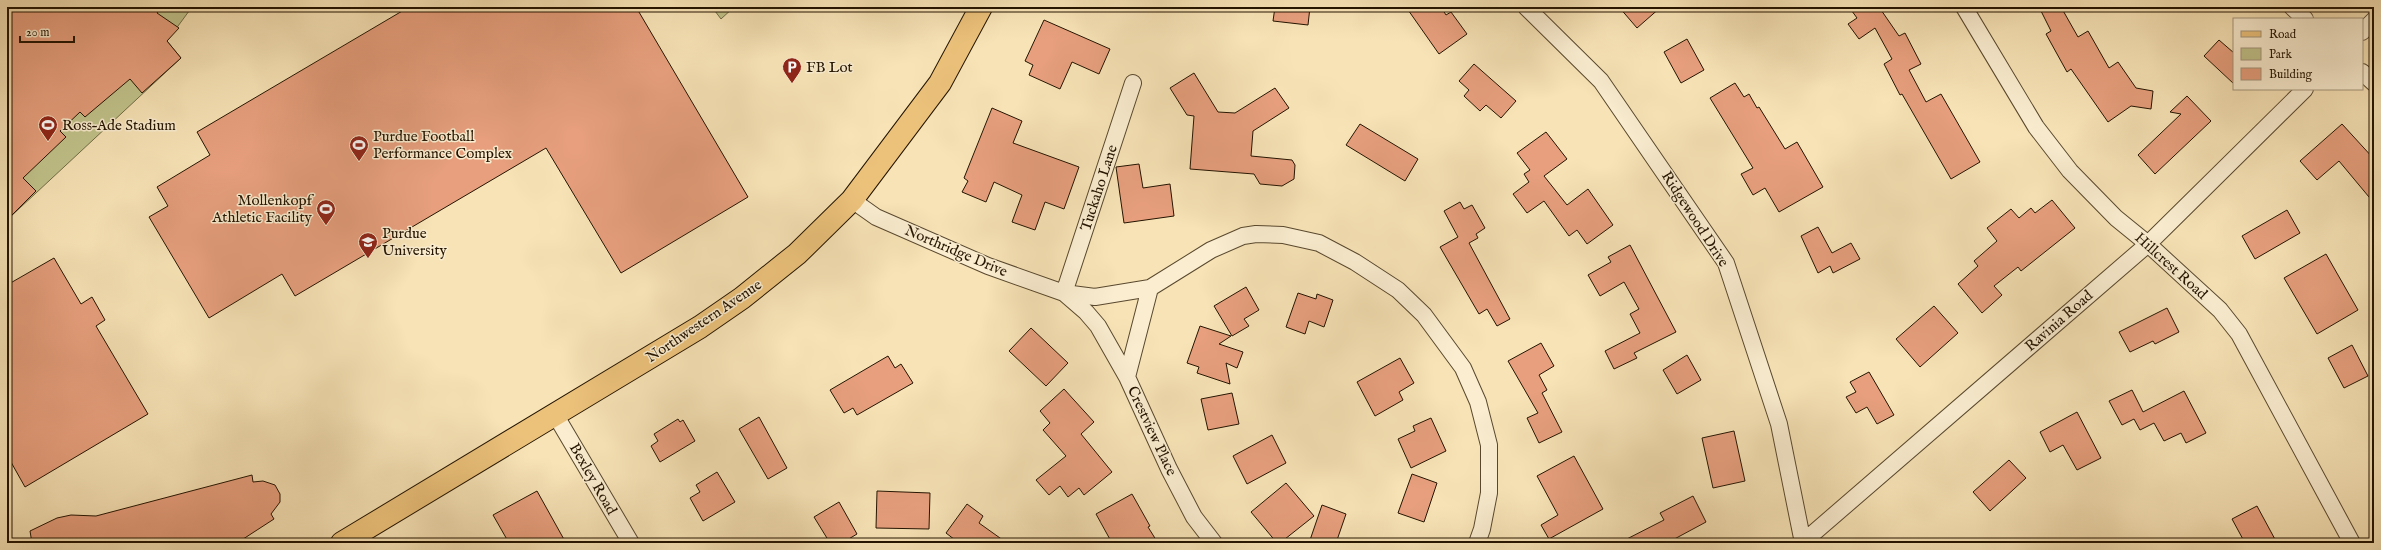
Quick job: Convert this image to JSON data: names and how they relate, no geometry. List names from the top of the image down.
{
  "streets": {
    "main road": ["Northwestern Avenue"],
    "street": [
      "Tuckaho Lane",
      "Ridgewood Drive",
      "Northridge Drive",
      "Hillcrest Road",
      "Ravinia Road",
      "Crestview Place",
      "Bexley Road"
    ]
  },
  "crossings": [
    ["Tuckaho Lane", "Northridge Drive"],
    ["Ridgewood Drive", "Ravinia Road"],
    ["Northridge Drive", "Northwestern Avenue"],
    ["Northridge Drive", "Crestview Place"],
    ["Hillcrest Road", "Ravinia Road"],
    ["Northwestern Avenue", "Bexley Road"]
  ],
  "places": {
    "parking": ["FB Lot"],
    "sports": ["Ross–Ade Stadium", "Purdue Football Performance Complex", "Mollenkopf Athletic Facility"],
    "school or university": ["Purdue University"]
  },
  "legend": ["Road", "Park", "Building"],
  "scale_bar": "20 m"
}
